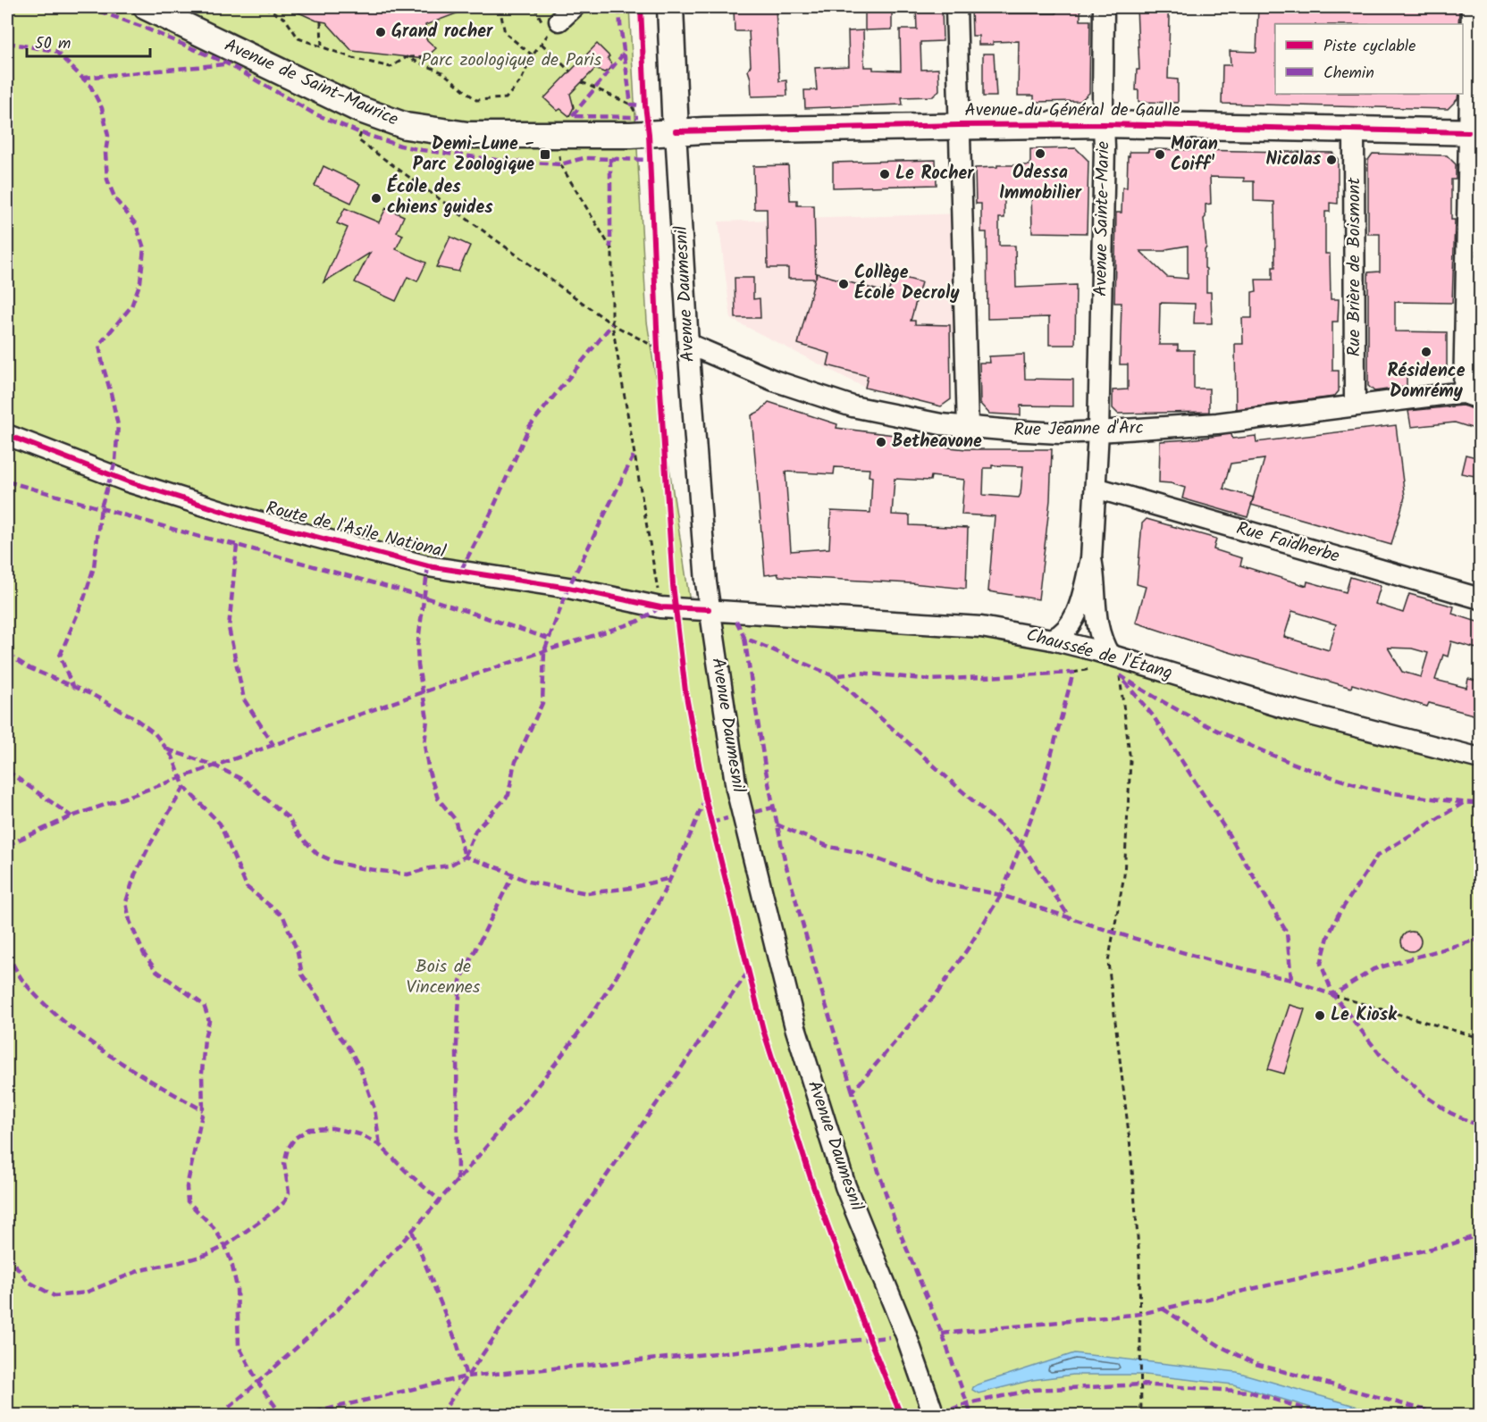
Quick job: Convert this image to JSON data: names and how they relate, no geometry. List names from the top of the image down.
{
  "streets": {
    "main road": ["Avenue de Saint-Maurice", "Avenue du Général de Gaulle", "Avenue Daumesnil"],
    "street": [
      "Avenue Sainte-Marie",
      "Rue Brière de Boismont",
      "Rue Jeanne d'Arc",
      "Route de l'Asile National",
      "Rue Faidherbe",
      "Chaussée de l'Étang"
    ]
  },
  "crossings": [
    ["Avenue de Saint-Maurice", "Avenue du Général de Gaulle"],
    ["Avenue de Saint-Maurice", "Avenue Daumesnil"],
    ["Avenue du Général de Gaulle", "Avenue Sainte-Marie"],
    ["Avenue du Général de Gaulle", "Rue Brière de Boismont"],
    ["Avenue du Général de Gaulle", "Avenue Daumesnil"],
    ["Avenue Sainte-Marie", "Rue Jeanne d'Arc"],
    ["Avenue Sainte-Marie", "Rue Faidherbe"],
    ["Rue Brière de Boismont", "Rue Jeanne d'Arc"],
    ["Avenue Daumesnil", "Rue Jeanne d'Arc"],
    ["Avenue Daumesnil", "Route de l'Asile National"],
    ["Avenue Daumesnil", "Chaussée de l'Étang"],
    ["Route de l'Asile National", "Chaussée de l'Étang"]
  ],
  "parks": ["Parc zoologique de Paris", "Bois de Vincennes"],
  "places": {
    "other": [
      "Grand rocher",
      "Odessa Immobilier",
      "Moran Coiff'",
      "Nicolas",
      "Le Rocher",
      "École des chiens guides",
      "Collège École Decroly",
      "Résidence Domrémy",
      "Betheavone",
      "Le Kiosk"
    ],
    "transit": ["Demi-Lune - Parc Zoologique"]
  },
  "legend": ["Piste cyclable", "Chemin"],
  "scale_bar": "50 m"
}
